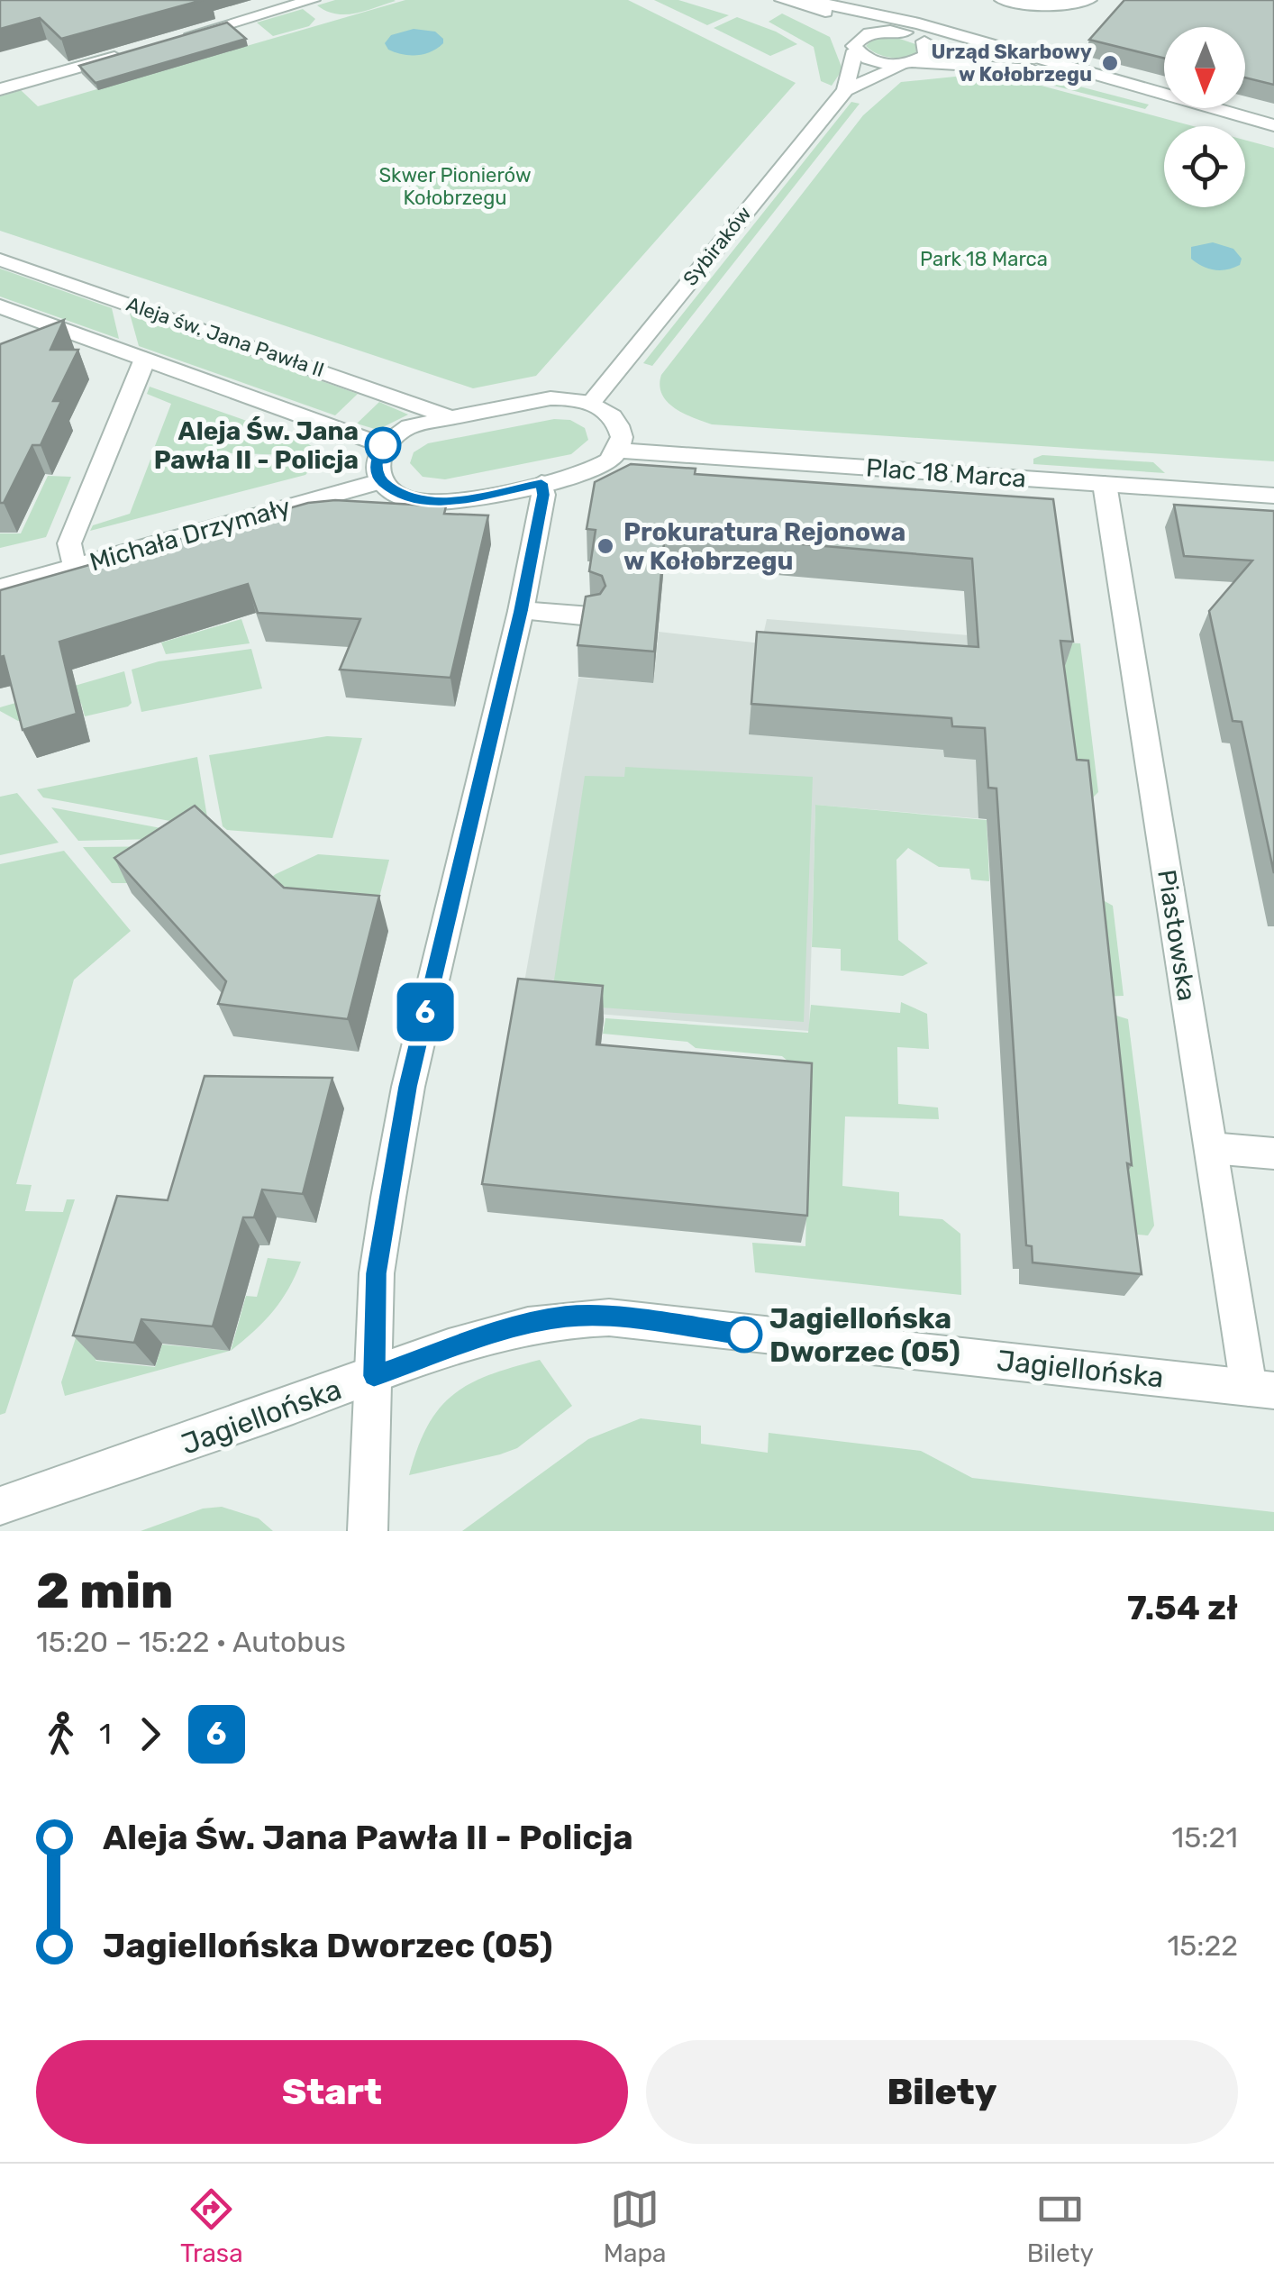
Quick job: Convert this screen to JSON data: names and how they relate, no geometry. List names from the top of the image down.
{
  "streets": {
    "street": [
      "Sybiraków",
      "Aleja św. Jana Pawła II",
      "Plac 18 Marca",
      "Michała Drzymały",
      "Piastowska",
      "Jagiellońska"
    ]
  },
  "crossings": [
    ["Plac 18 Marca", "Piastowska"],
    ["Piastowska", "Jagiellońska"]
  ],
  "parks": ["Skwer Pionierów Kołobrzegu", "Park 18 Marca"],
  "places": [
    "Urząd Skarbowy w Kołobrzegu",
    "Aleja Św. Jana Pawła II - Policja",
    "Prokuratura Rejonowa w Kołobrzegu",
    "Jagiellońska Dworzec (05)"
  ],
  "lines": ["bus line 6"],
  "north": "bottom",
  "page": {
    "on_map": "6",
    "heading": ["2 min", "15:20 – 15:22 · Autobus", "7.54 zł"],
    "legs": ["1", "6"],
    "list": [
      {
        "name": "Aleja Św. Jana Pawła II - Policja",
        "value": "15:21"
      },
      {
        "name": "Jagiellońska Dworzec (05)",
        "value": "15:22"
      }
    ],
    "buttons": ["Start", "Bilety"],
    "tabs": ["Trasa", "Mapa", "Bilety"]
  }
}
